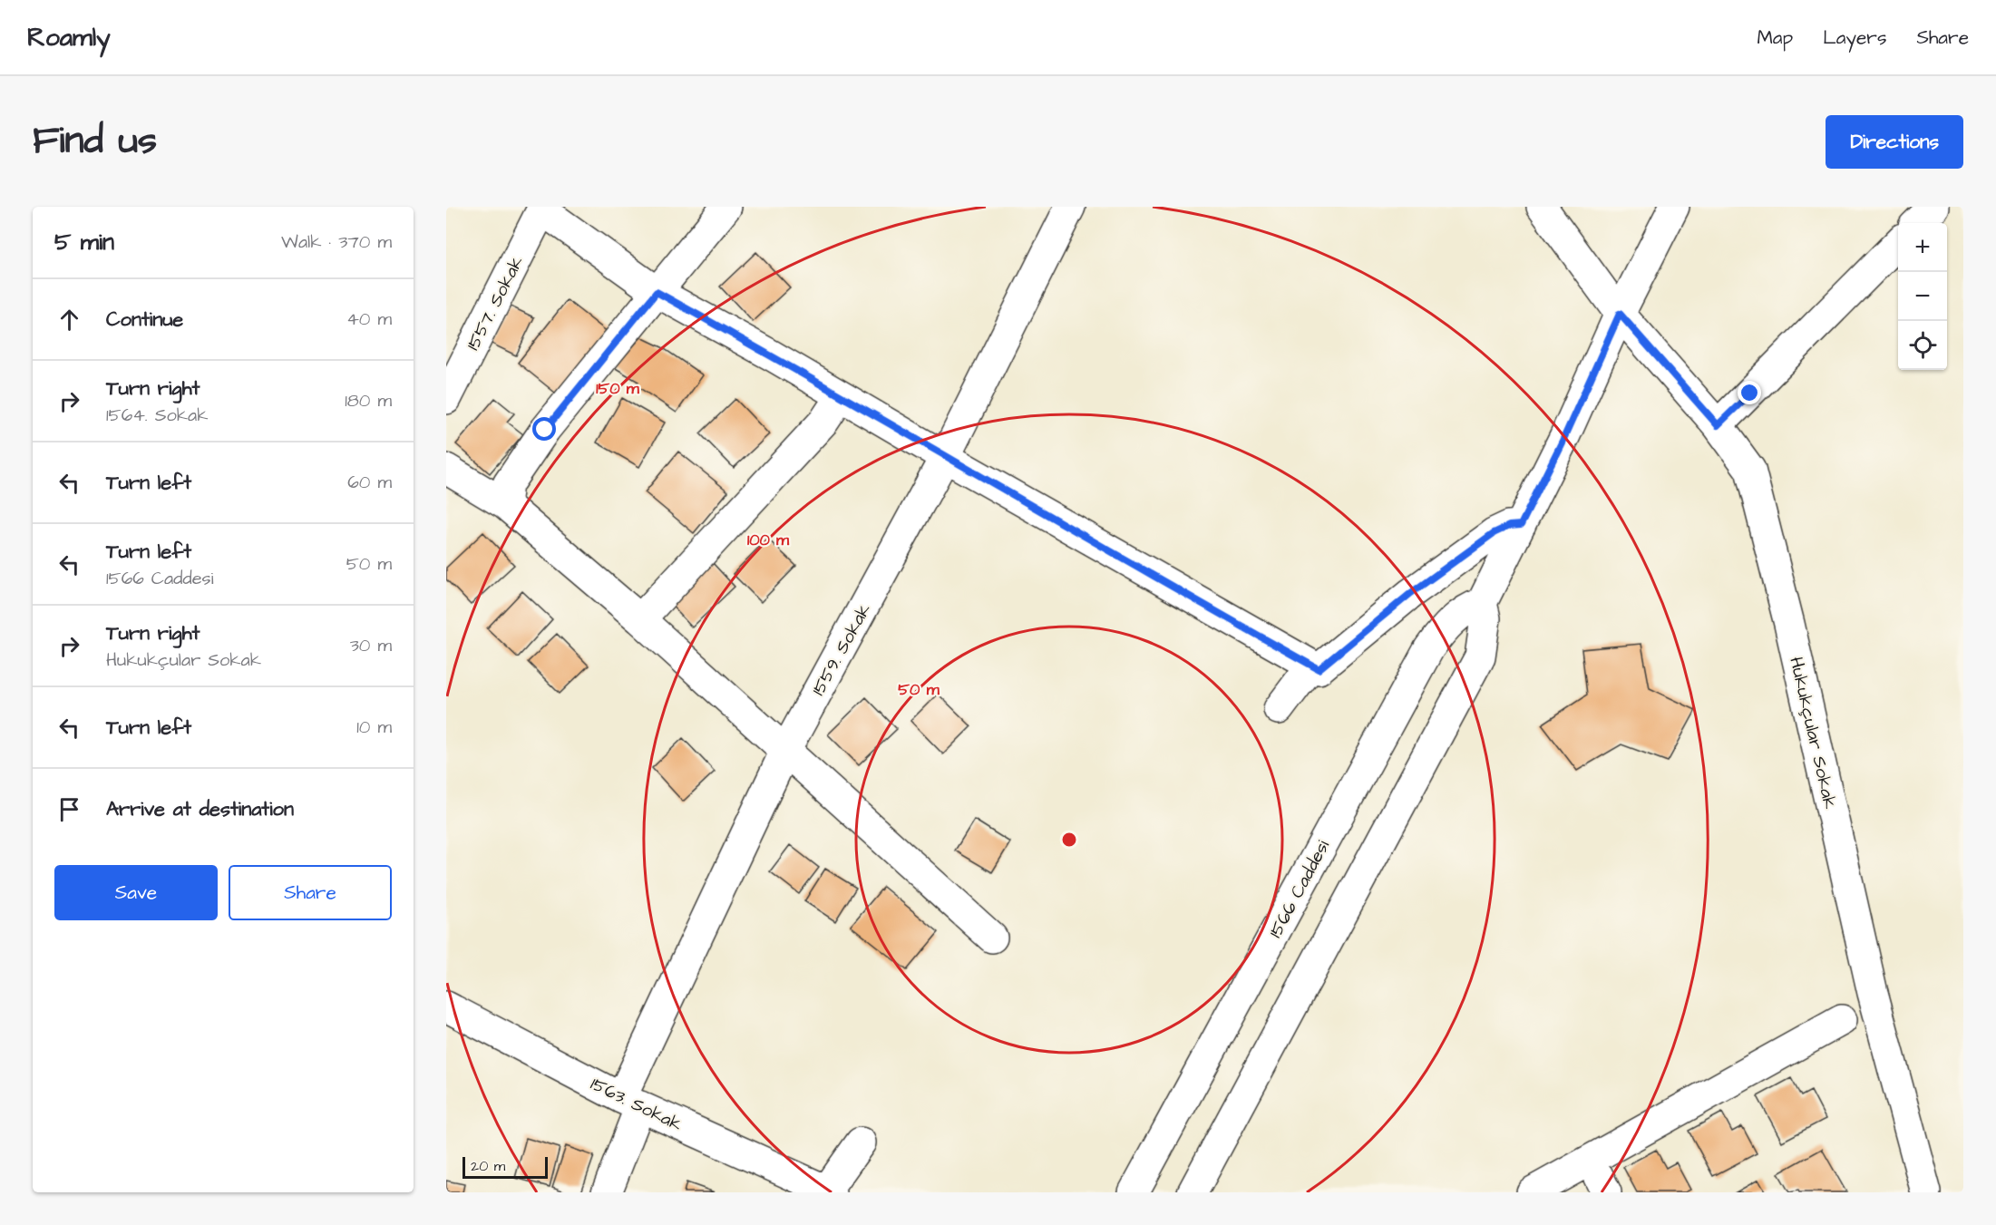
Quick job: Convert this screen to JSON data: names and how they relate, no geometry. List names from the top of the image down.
{
  "streets": {
    "street": [
      "1557. Sokak",
      "1559. Sokak",
      "Hukukçular Sokak",
      "1566 Caddesi",
      "1563. Sokak"
    ]
  },
  "crossings": [
    ["1559. Sokak", "1563. Sokak"]
  ],
  "scale_bar": "20 m",
  "page": {
    "header": "Roamly",
    "nav": ["Map", "Layers", "Share"],
    "title": "Find us",
    "buttons": [
      "Directions",
      ["Save", "Share"]
    ],
    "heading": ["5 min", "Walk · 370 m"],
    "map_buttons": ["+", "−"],
    "list": [
      ["Continue", "40 m"],
      ["Turn right", "1564. Sokak", "180 m"],
      ["Turn left", "60 m"],
      ["Turn left", "1566 Caddesi", "50 m"],
      ["Turn right", "Hukukçular Sokak", "30 m"],
      ["Turn left", "10 m"],
      "Arrive at destination"
    ],
    "scale": "20 m"
  },
  "rings": ["150 m", "100 m", "50 m"]
}
